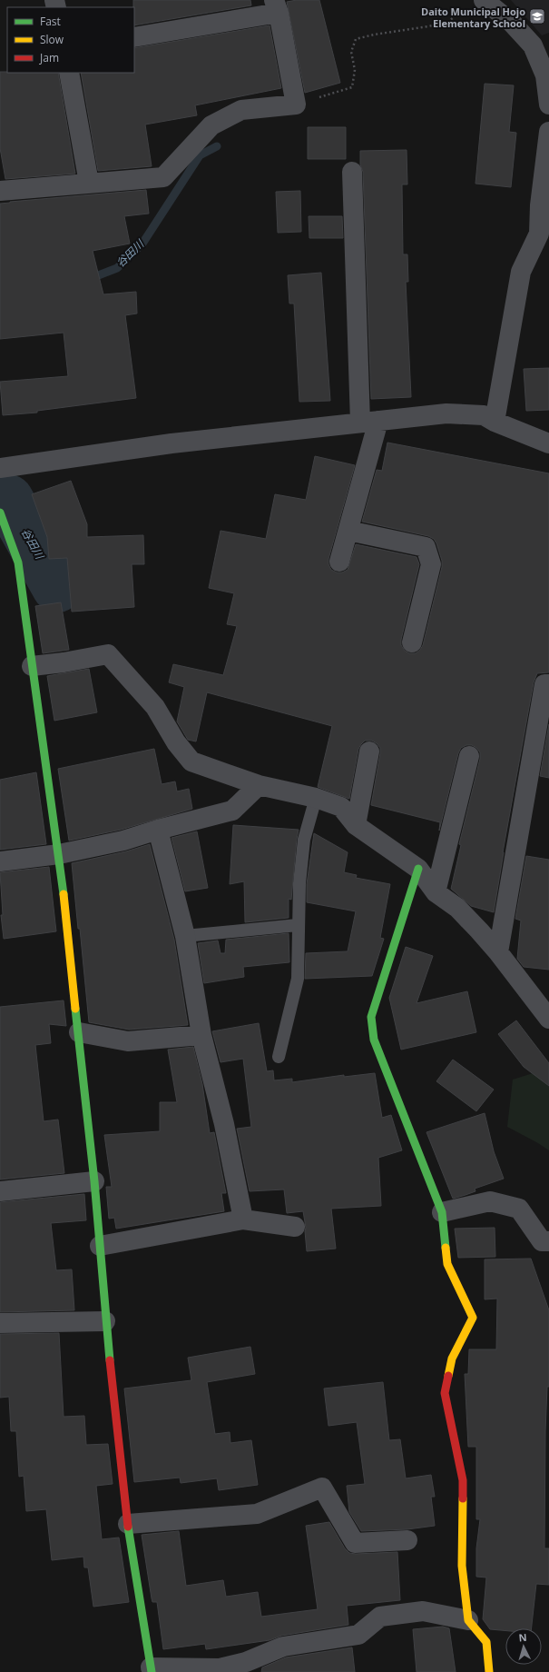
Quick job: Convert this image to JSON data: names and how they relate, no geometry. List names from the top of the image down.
{
  "water": ["谷田川"],
  "places": {
    "school or university": ["Daito Municipal Hojo Elementary School"]
  },
  "legend": ["Fast", "Slow", "Jam"],
  "north": "top"
}
